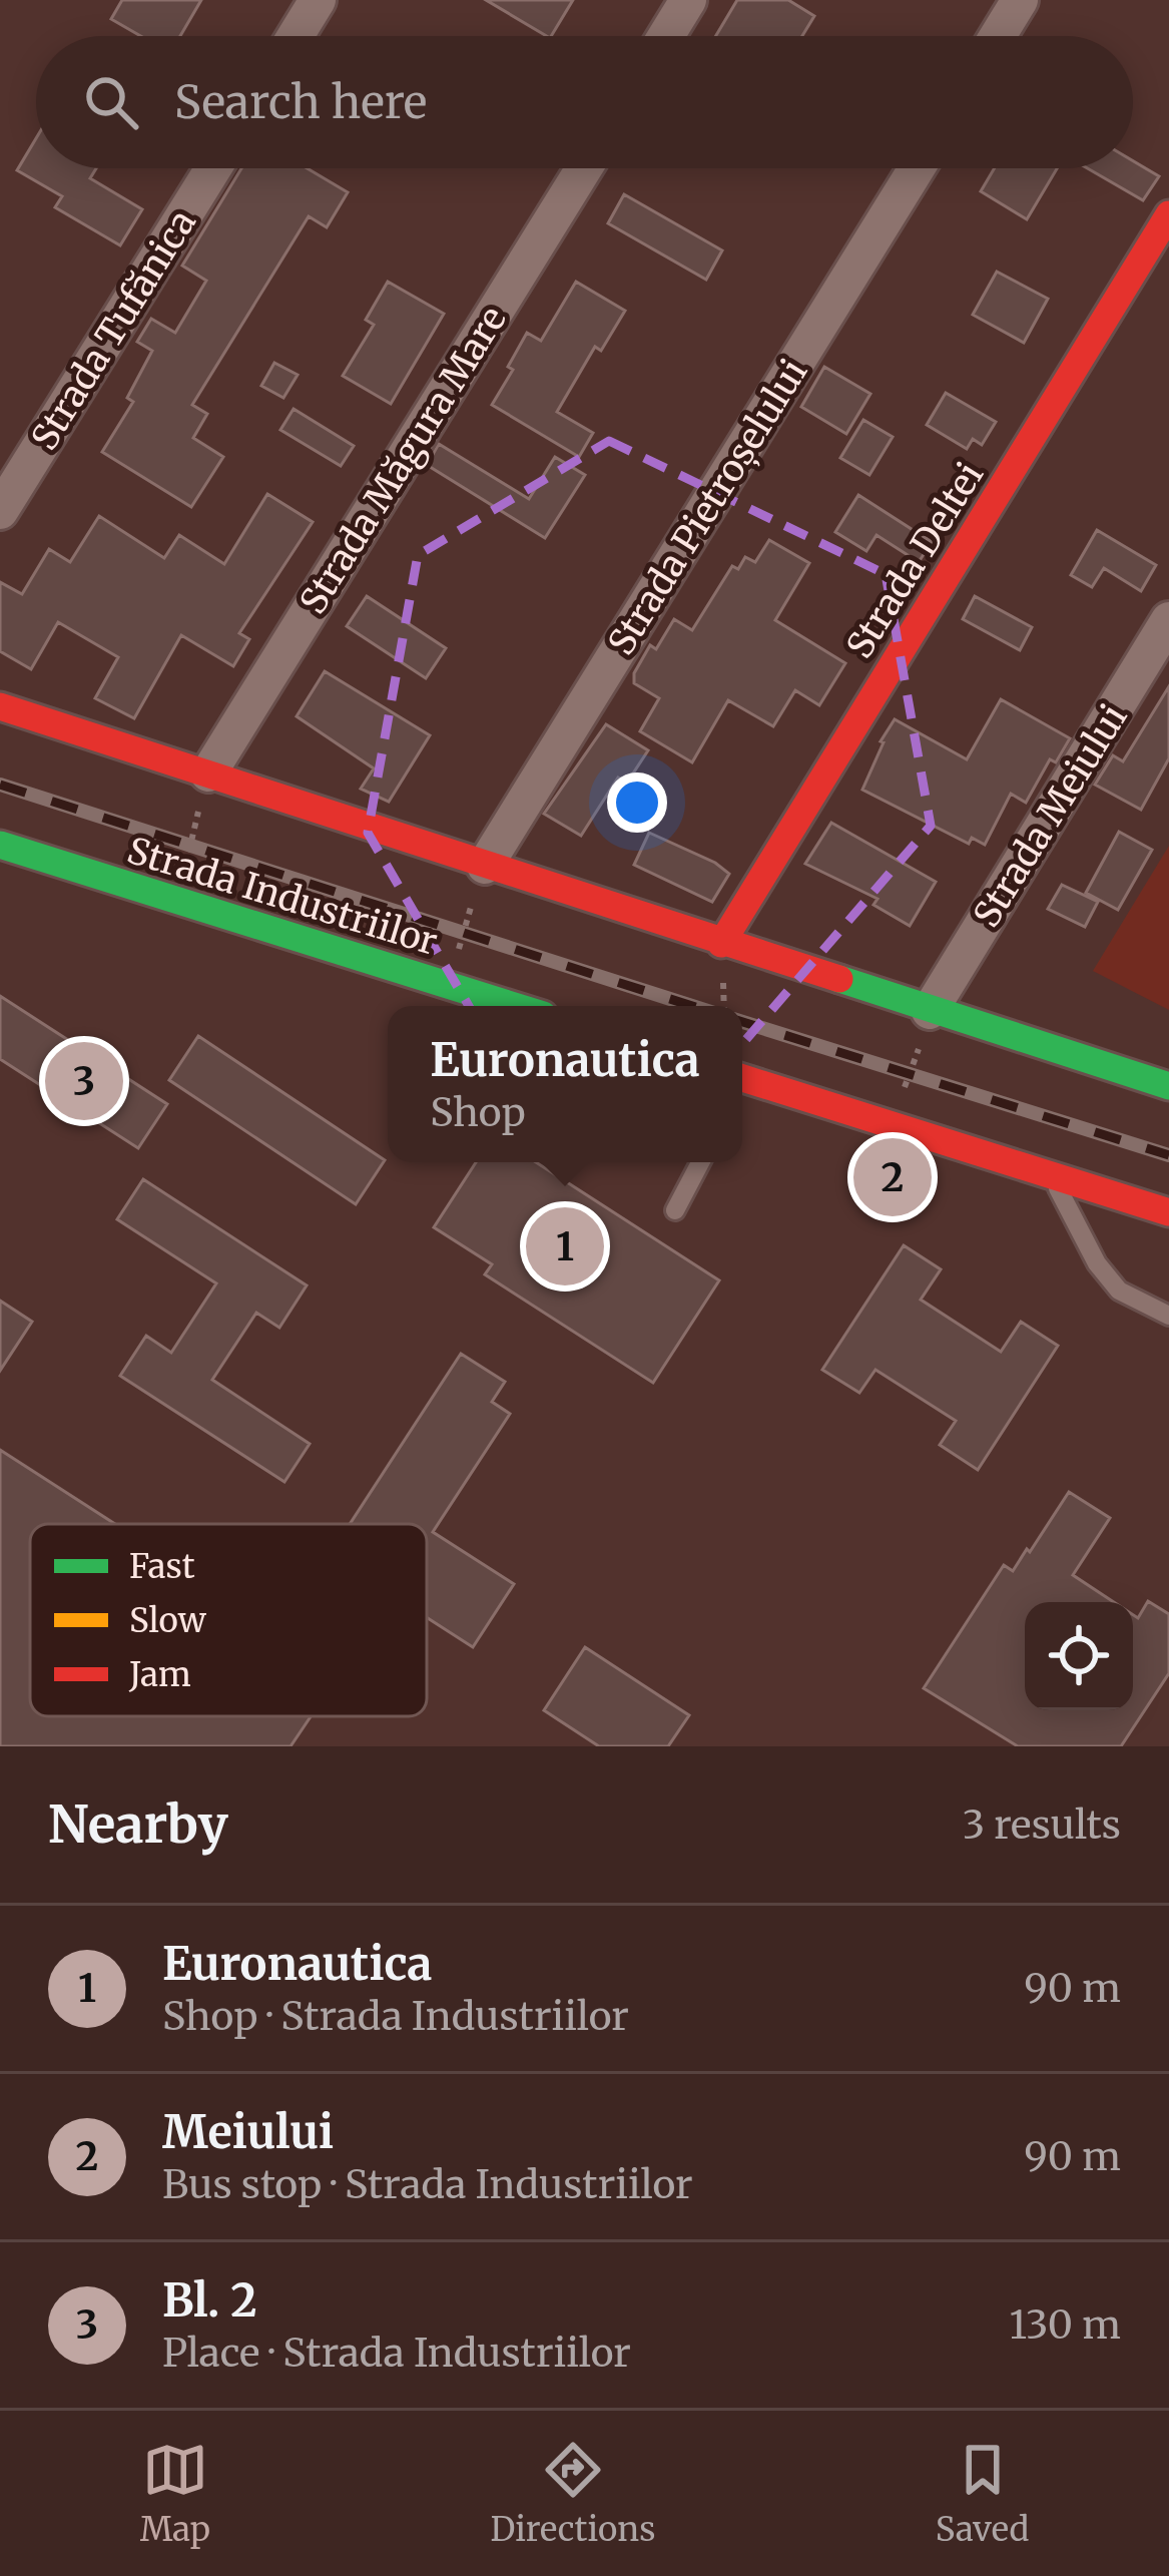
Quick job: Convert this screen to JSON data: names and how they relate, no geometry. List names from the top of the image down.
{
  "streets": {
    "street": [
      "Strada Tufănica",
      "Strada Măgura Mare",
      "Strada Pietroșelului",
      "Strada Deltei",
      "Strada Meiului",
      "Strada Industriilor"
    ]
  },
  "legend": ["Fast", "Slow", "Jam"],
  "page": {
    "search": "Search here",
    "popup": ["Euronautica", "Shop"],
    "pins": ["3", "2", "1"],
    "heading": ["Nearby", "3 results"],
    "list": [
      {
        "mark": "1",
        "name": "Euronautica",
        "note": "Shop · Strada Industriilor",
        "value": "90 m"
      },
      {
        "mark": "2",
        "name": "Meiului",
        "note": "Bus stop · Strada Industriilor",
        "value": "90 m"
      },
      {
        "mark": "3",
        "name": "Bl. 2",
        "note": "Place · Strada Industriilor",
        "value": "130 m"
      }
    ],
    "nav": ["Map", "Directions", "Saved"]
  }
}
